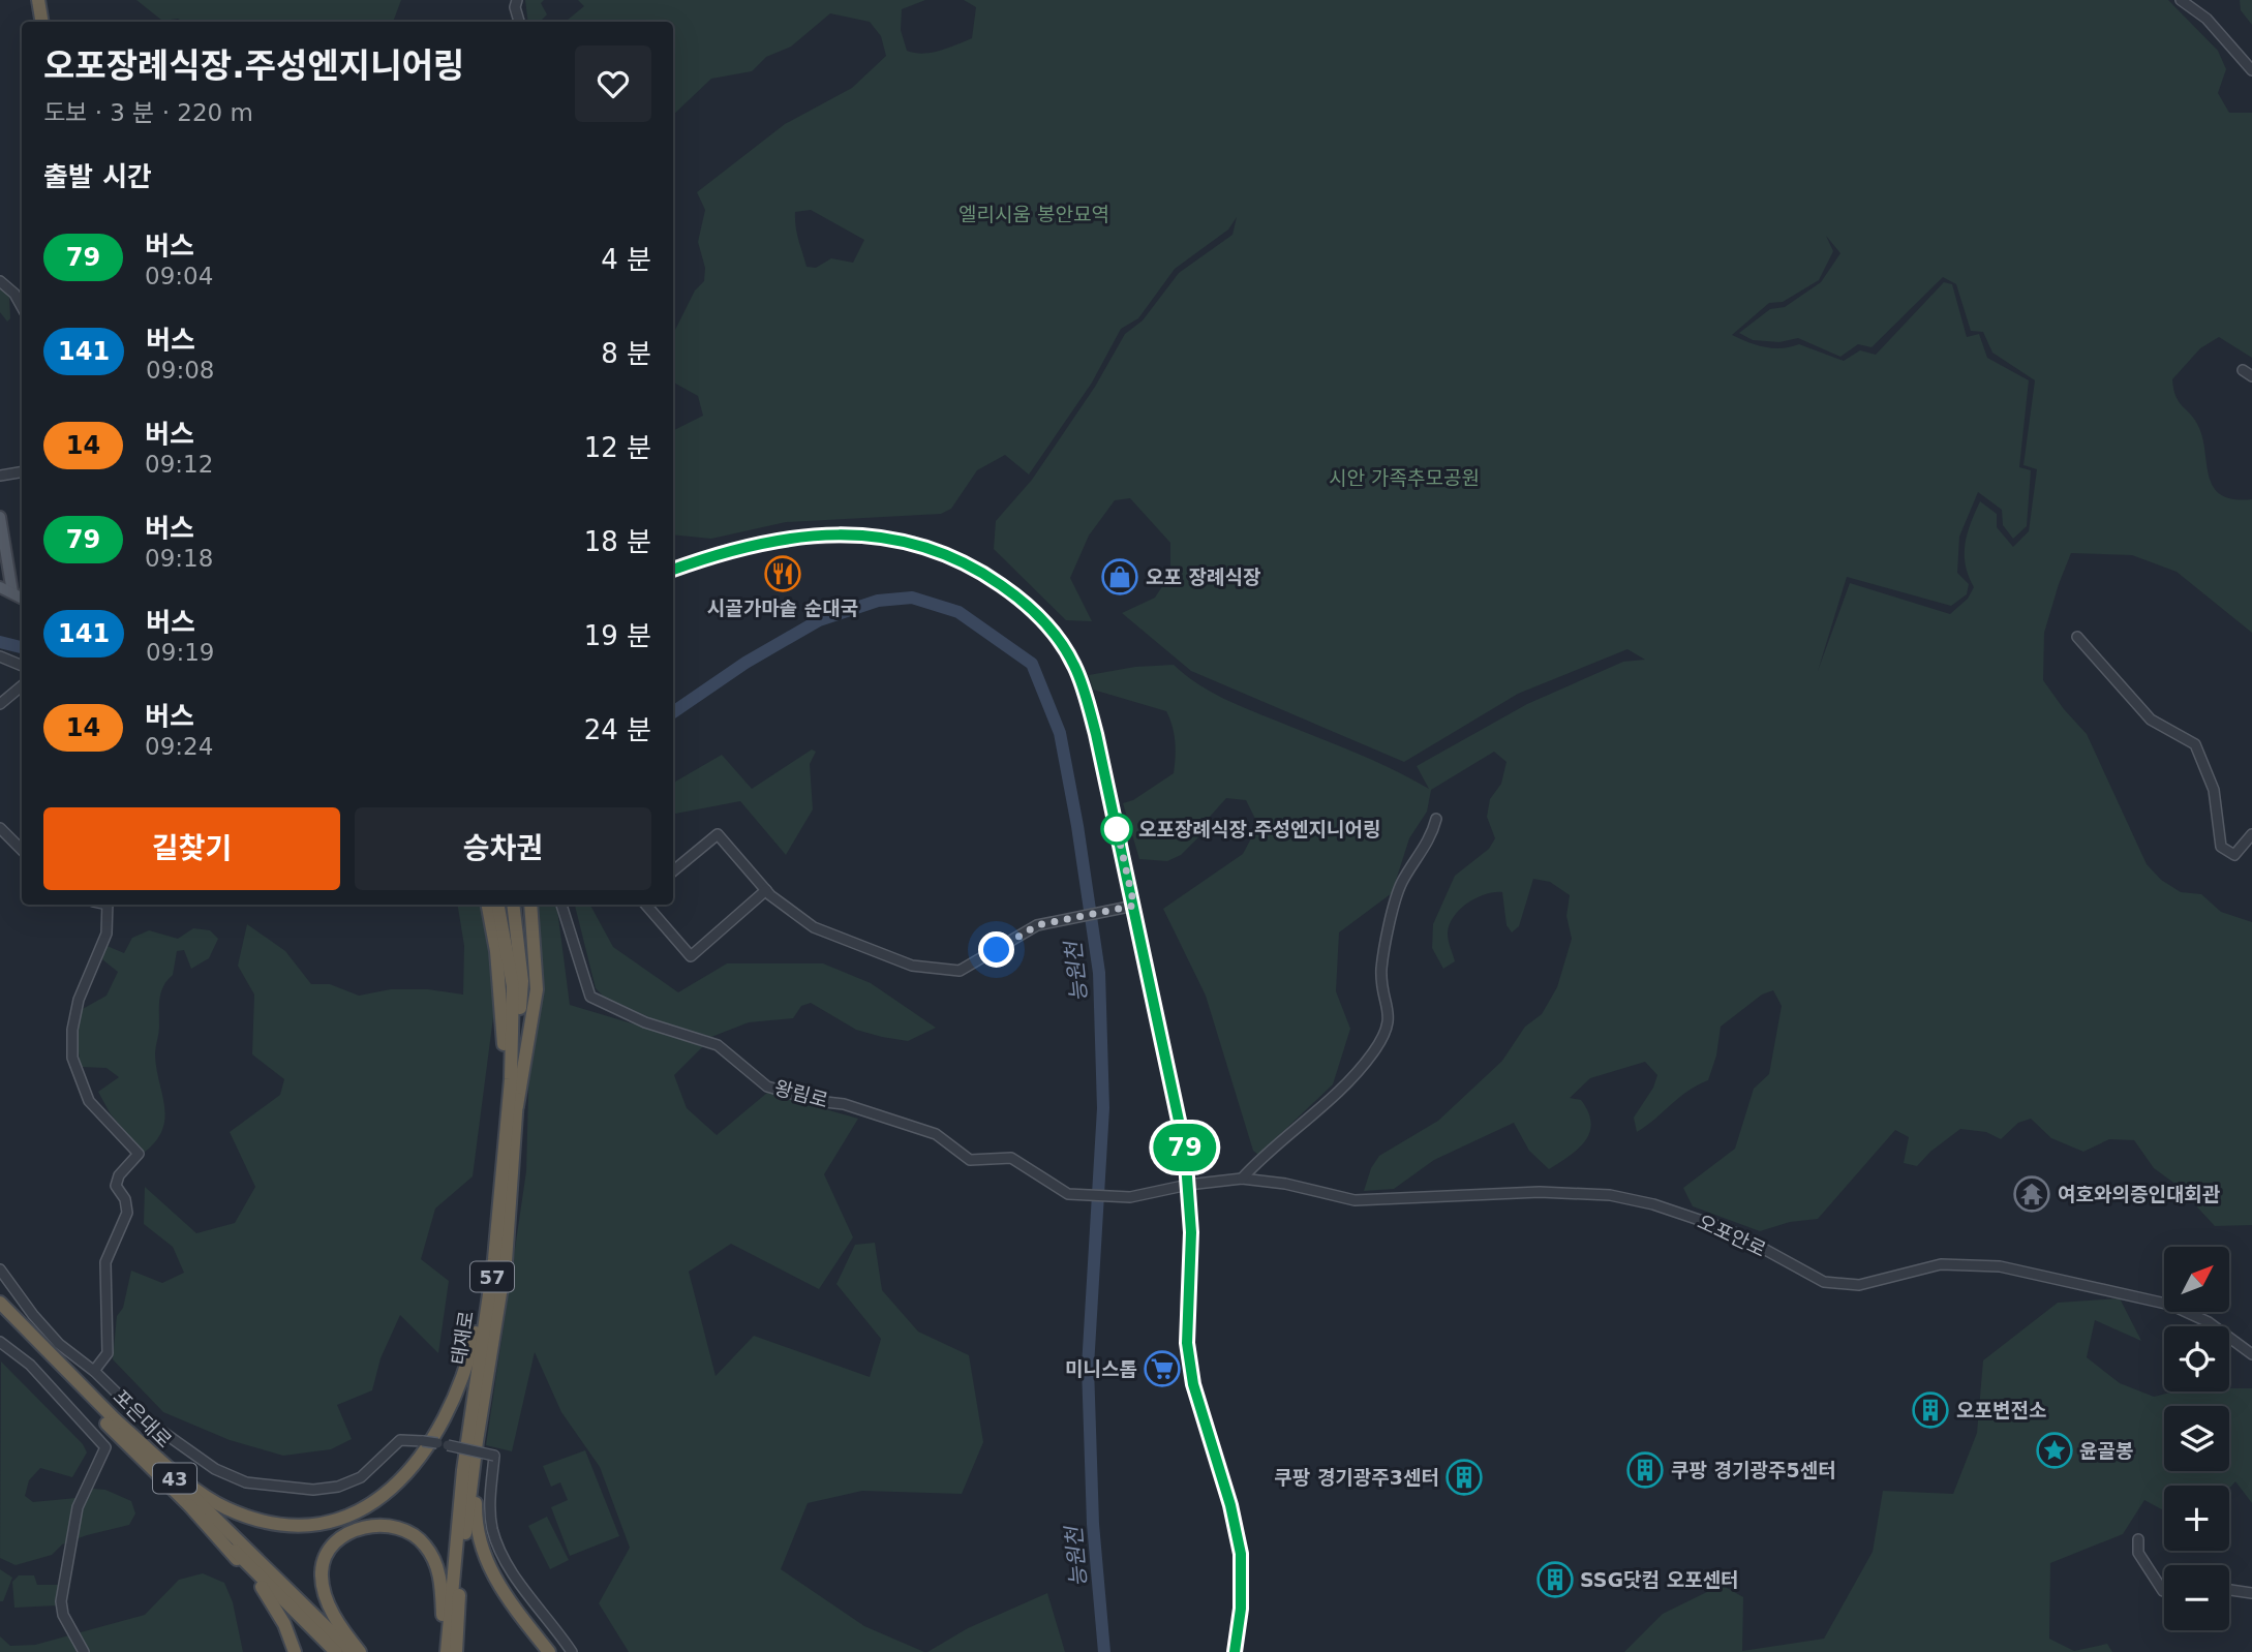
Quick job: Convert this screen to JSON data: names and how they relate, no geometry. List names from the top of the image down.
{
  "streets": {
    "highway": [
      "57",
      "태재로",
      "포은대로",
      "43"
    ],
    "street": ["왕림로", "오포안로"]
  },
  "crossings": [
    ["왕림로", "오포안로"],
    ["57", "태재로"]
  ],
  "water": ["능원천"],
  "parks": ["엘리시움 봉안묘역", "시안 가족추모공원"],
  "places": {
    "restaurant": ["시골가마솥 순대국"],
    "shop": ["오포 장례식장"],
    "other": ["오포장례식장.주성엔지니어링"],
    "temple": ["여호와의증인대회관"],
    "supermarket": ["미니스톱"],
    "building": [
      "오포변전소",
      "쿠팡 경기광주5센터",
      "쿠팡 경기광주3센터",
      "SSG닷컴 오포센터"
    ],
    "place": ["윤골봉"]
  },
  "lines": ["bus line 79"],
  "north": "top right",
  "page": {
    "on_map": "79",
    "heading": [
      ["오포장례식장.주성엔지니어링", "도보 · 3 분 · 220 m"],
      "출발 시간"
    ],
    "list": [
      {
        "mark": "79",
        "name": "버스",
        "note": "09:04",
        "value": "4 분"
      },
      {
        "mark": "141",
        "name": "버스",
        "note": "09:08",
        "value": "8 분"
      },
      {
        "mark": "14",
        "name": "버스",
        "note": "09:12",
        "value": "12 분"
      },
      {
        "mark": "79",
        "name": "버스",
        "note": "09:18",
        "value": "18 분"
      },
      {
        "mark": "141",
        "name": "버스",
        "note": "09:19",
        "value": "19 분"
      },
      {
        "mark": "14",
        "name": "버스",
        "note": "09:24",
        "value": "24 분"
      }
    ],
    "buttons": ["길찾기", "승차권"],
    "map_buttons": ["+", "−"]
  }
}
